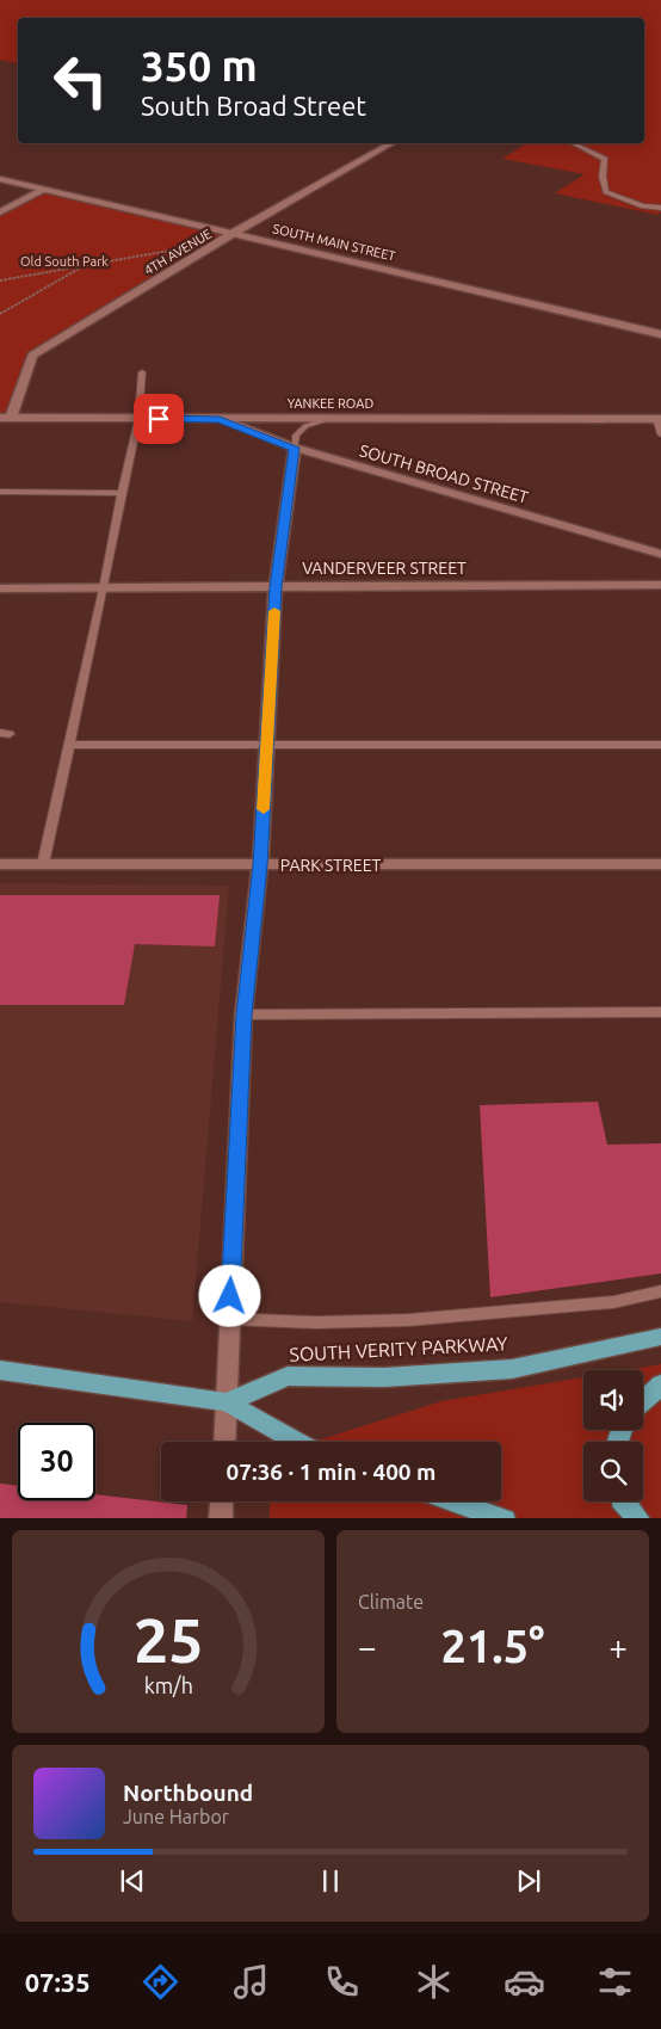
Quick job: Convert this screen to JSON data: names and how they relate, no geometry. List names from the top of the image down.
{
  "streets": {
    "main road": ["SOUTH VERITY PARKWAY"],
    "street": [
      "SOUTH MAIN STREET",
      "4TH AVENUE",
      "YANKEE ROAD",
      "SOUTH BROAD STREET",
      "VANDERVEER STREET",
      "PARK STREET"
    ]
  },
  "crossings": [
    ["SOUTH MAIN STREET", "4TH AVENUE"],
    ["4TH AVENUE", "YANKEE ROAD"],
    ["YANKEE ROAD", "SOUTH BROAD STREET"]
  ],
  "parks": ["Old South Park"],
  "page": {
    "turn": ["350 m", "South Broad Street"],
    "limit": "30",
    "trip": "07:36 · 1 min · 400 m",
    "tile": "Climate",
    "heat": ["−", "21.5°", "+"],
    "song": ["Northbound", "June Harbor"],
    "tabs": "07:35",
    "gauge": ["25", "km/h"]
  }
}
